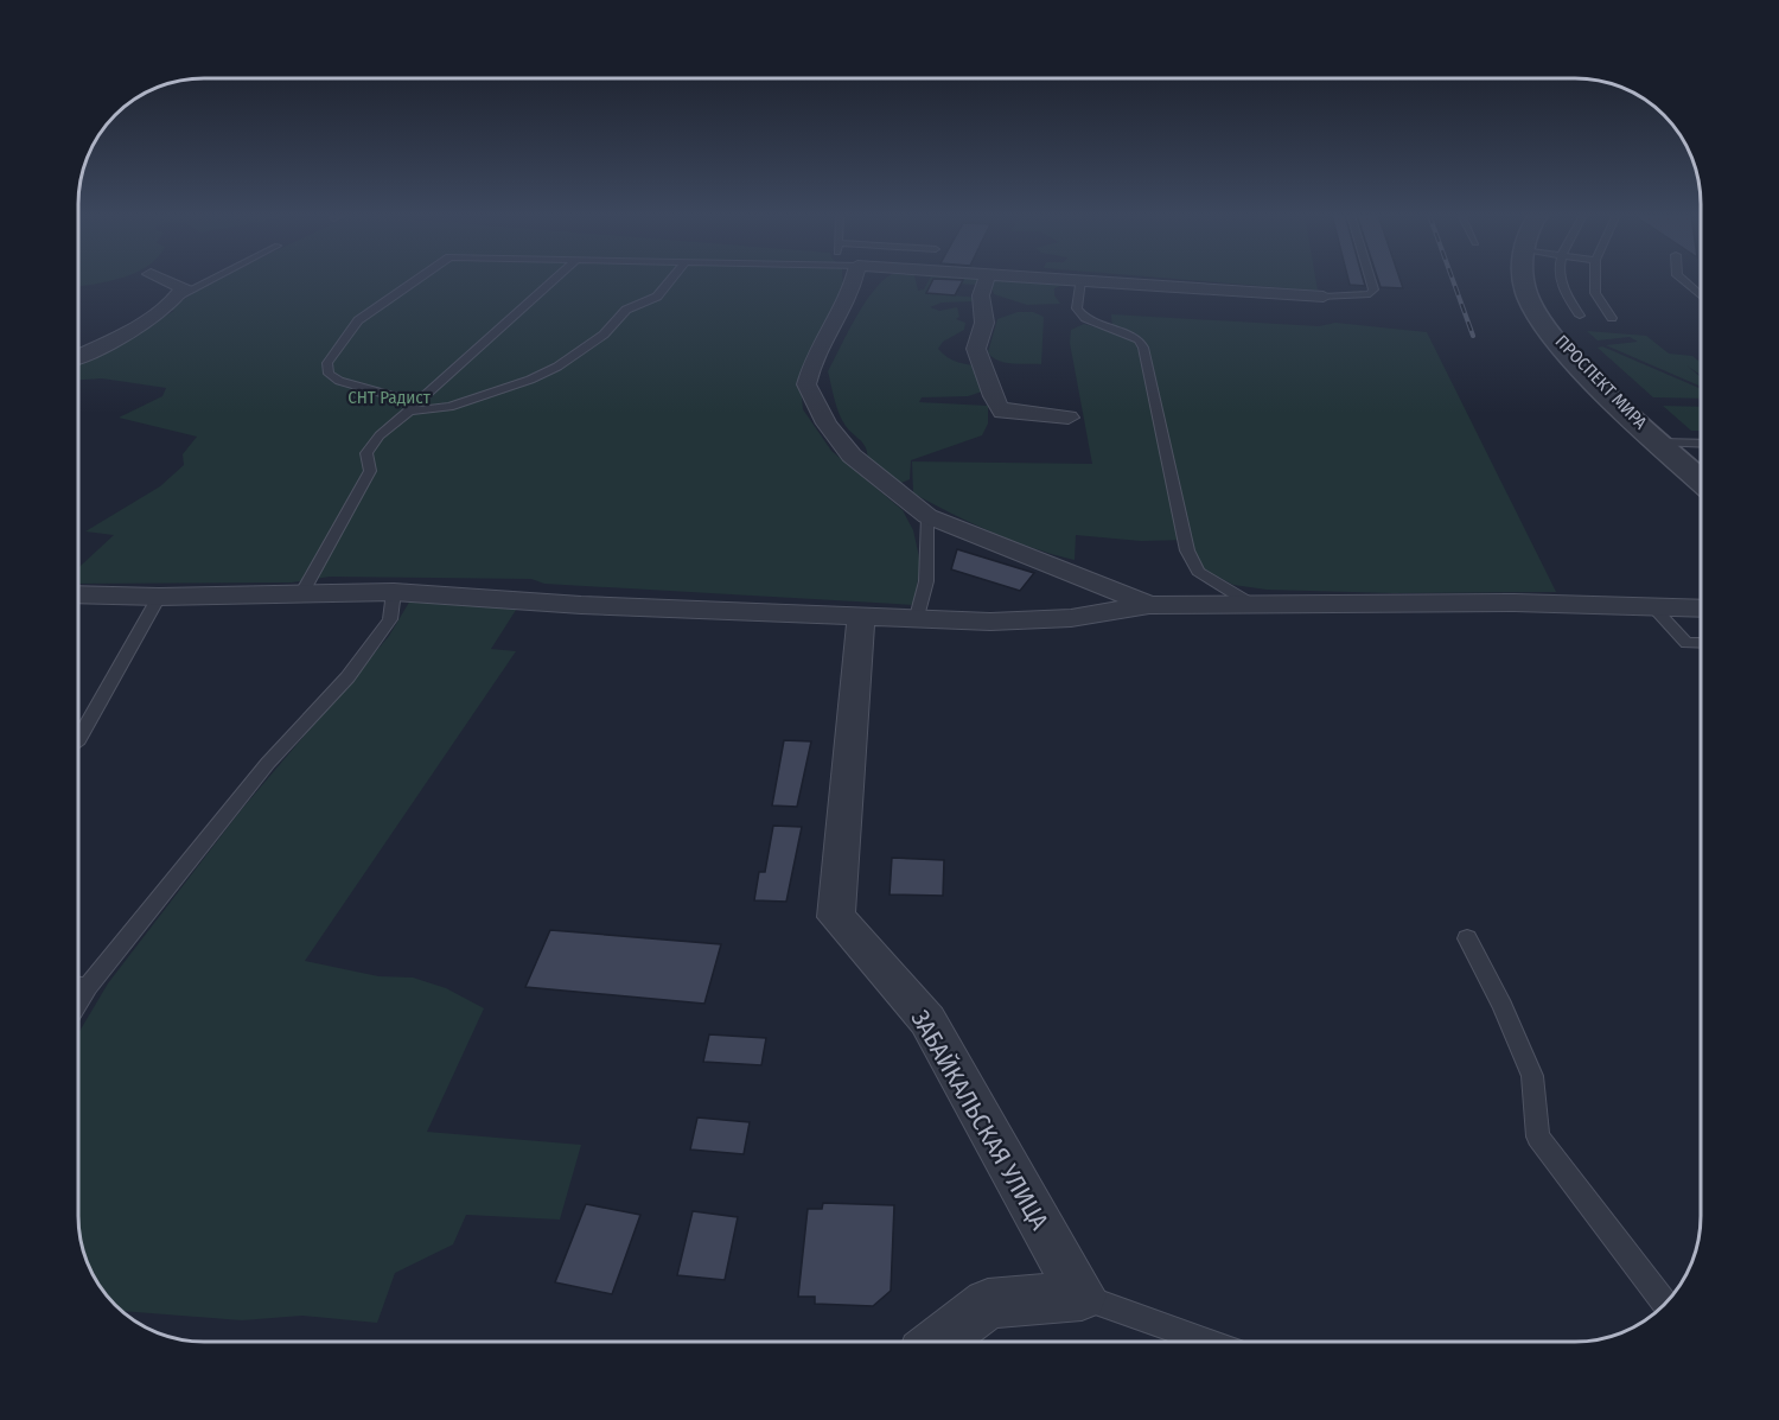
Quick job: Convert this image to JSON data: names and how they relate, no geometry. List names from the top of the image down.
{
  "streets": {
    "street": ["ПРОСПЕКТ МИРА", "ЗАБАЙКАЛЬСКАЯ УЛИЦА"]
  },
  "parks": ["СНТ Радист"]
}
